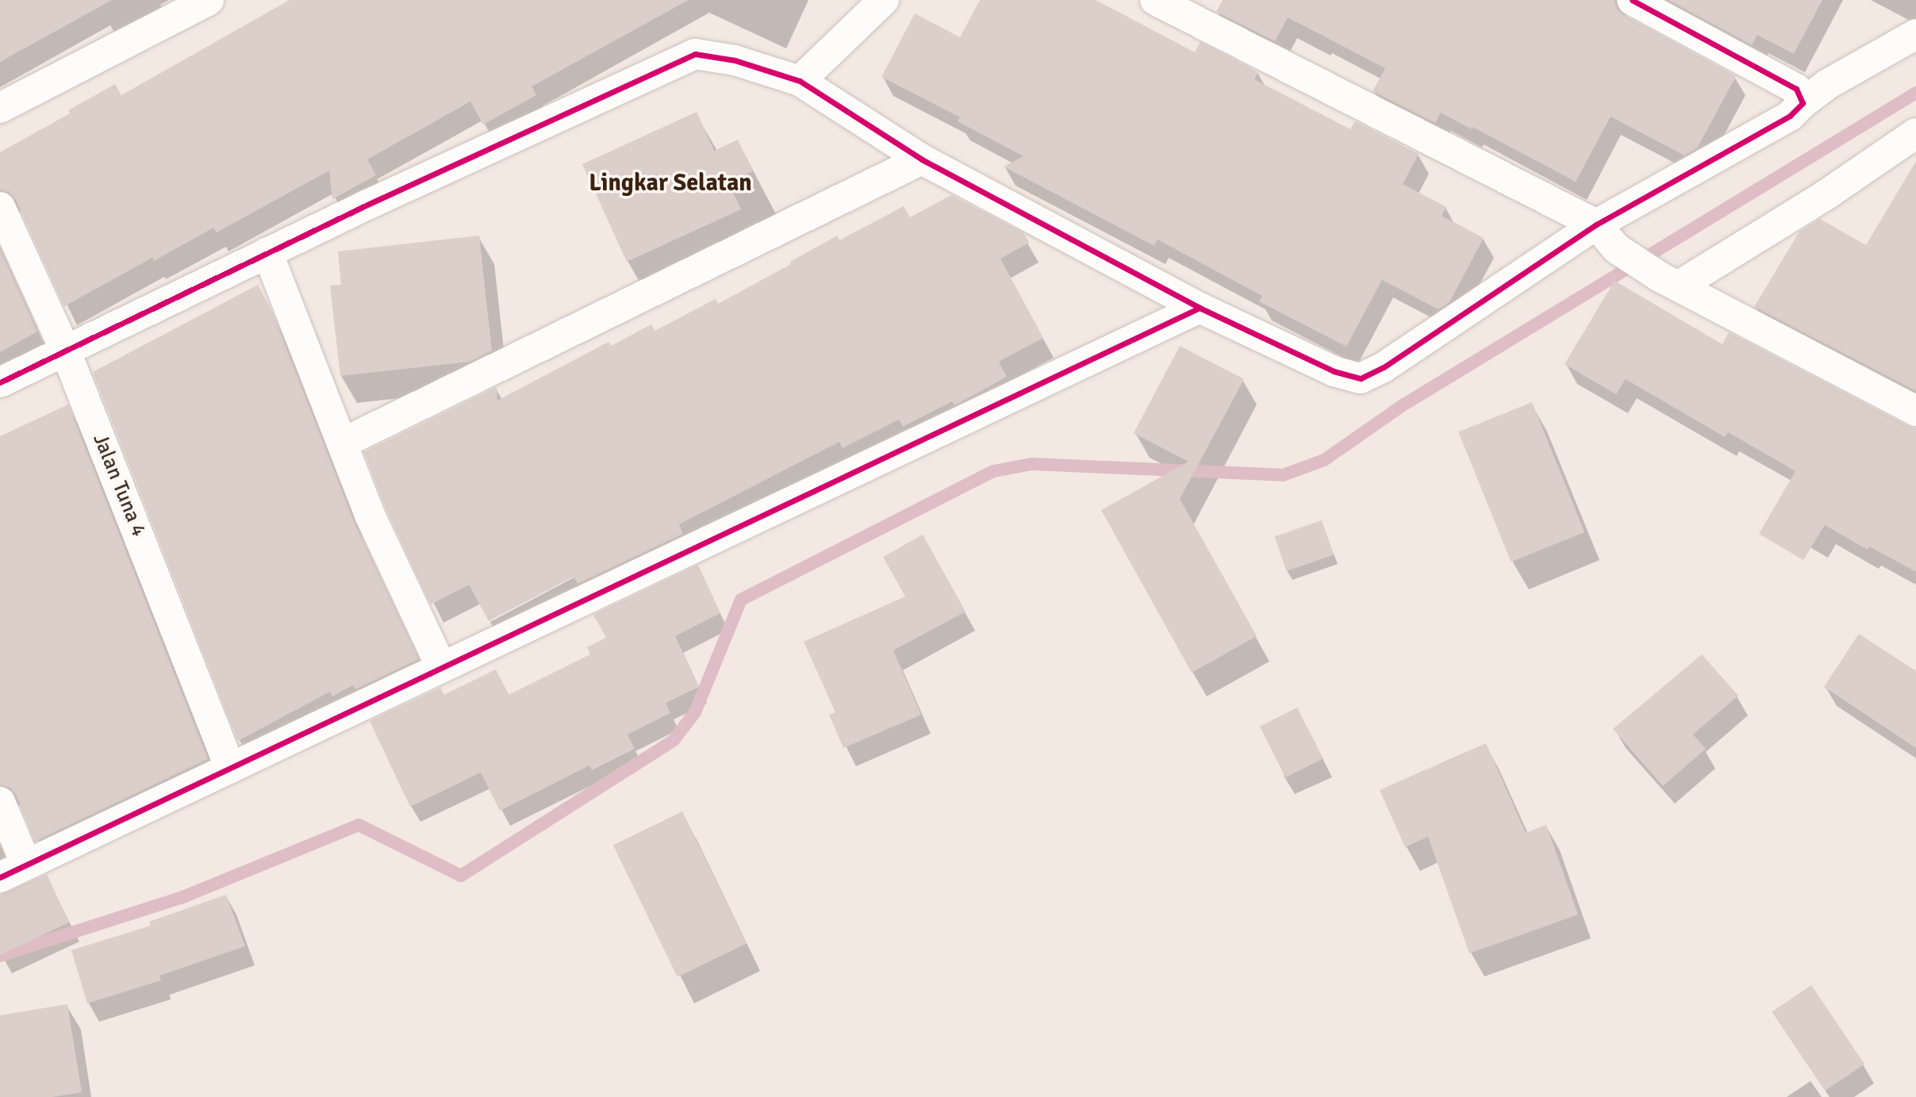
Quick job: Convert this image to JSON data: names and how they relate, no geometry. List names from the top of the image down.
{
  "streets": {
    "street": ["Jalan Tuna 4"]
  },
  "districts": ["Lingkar Selatan"]
}
